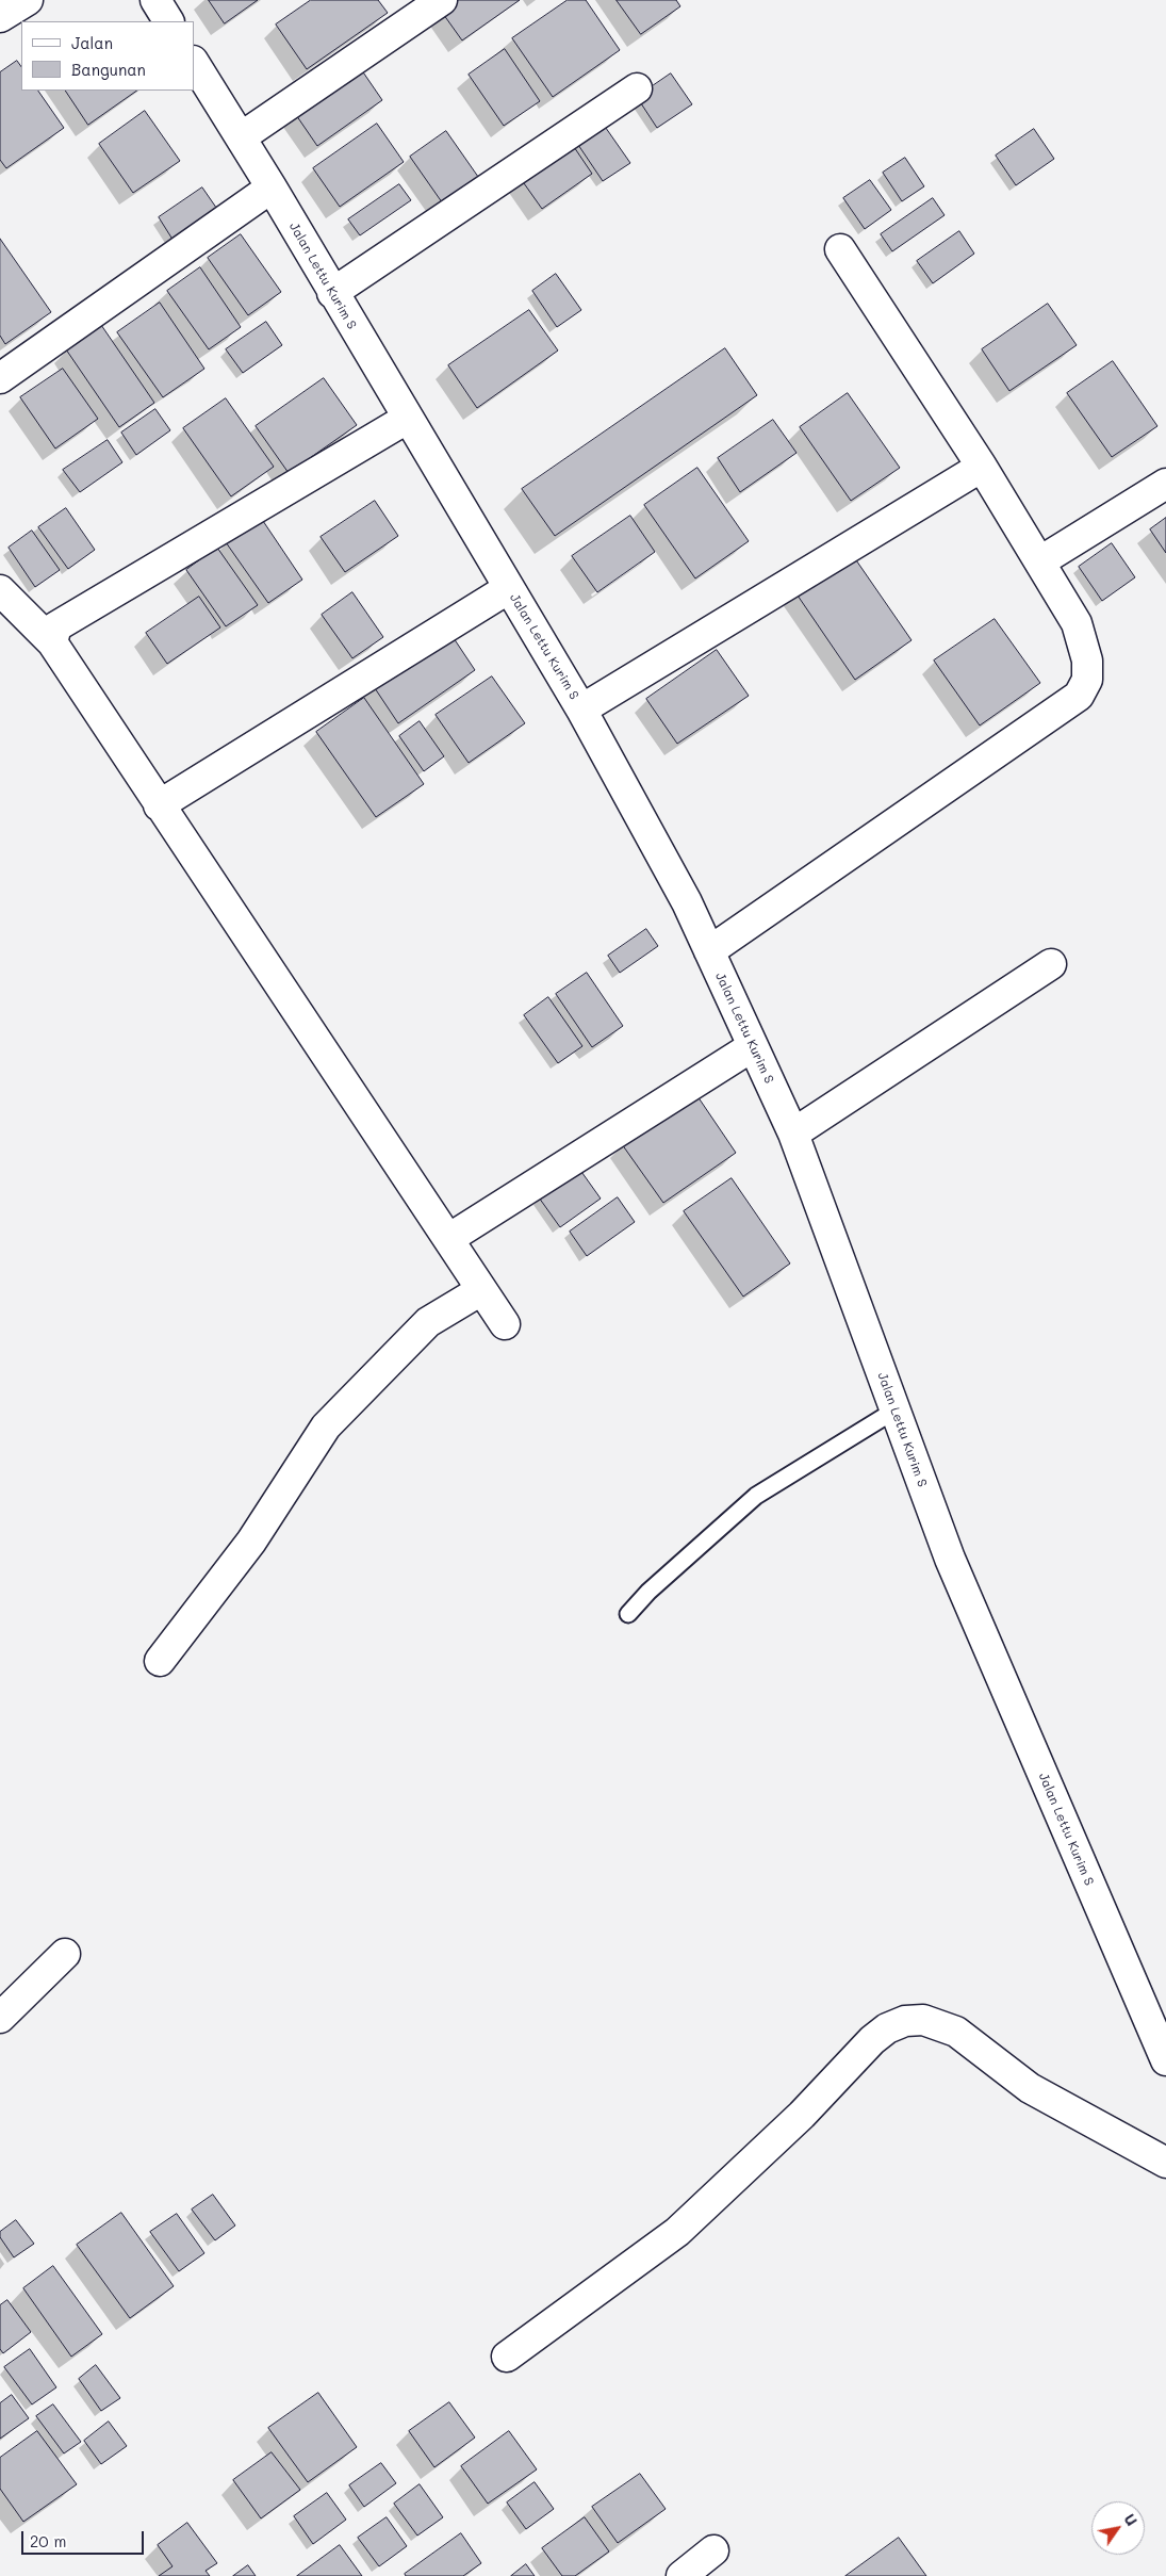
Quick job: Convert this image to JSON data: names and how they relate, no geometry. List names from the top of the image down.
{
  "streets": {
    "street": ["Jalan Lettu Kurim S"]
  },
  "legend": ["Jalan", "Bangunan"],
  "scale_bar": "20 m",
  "north": "top right"
}
